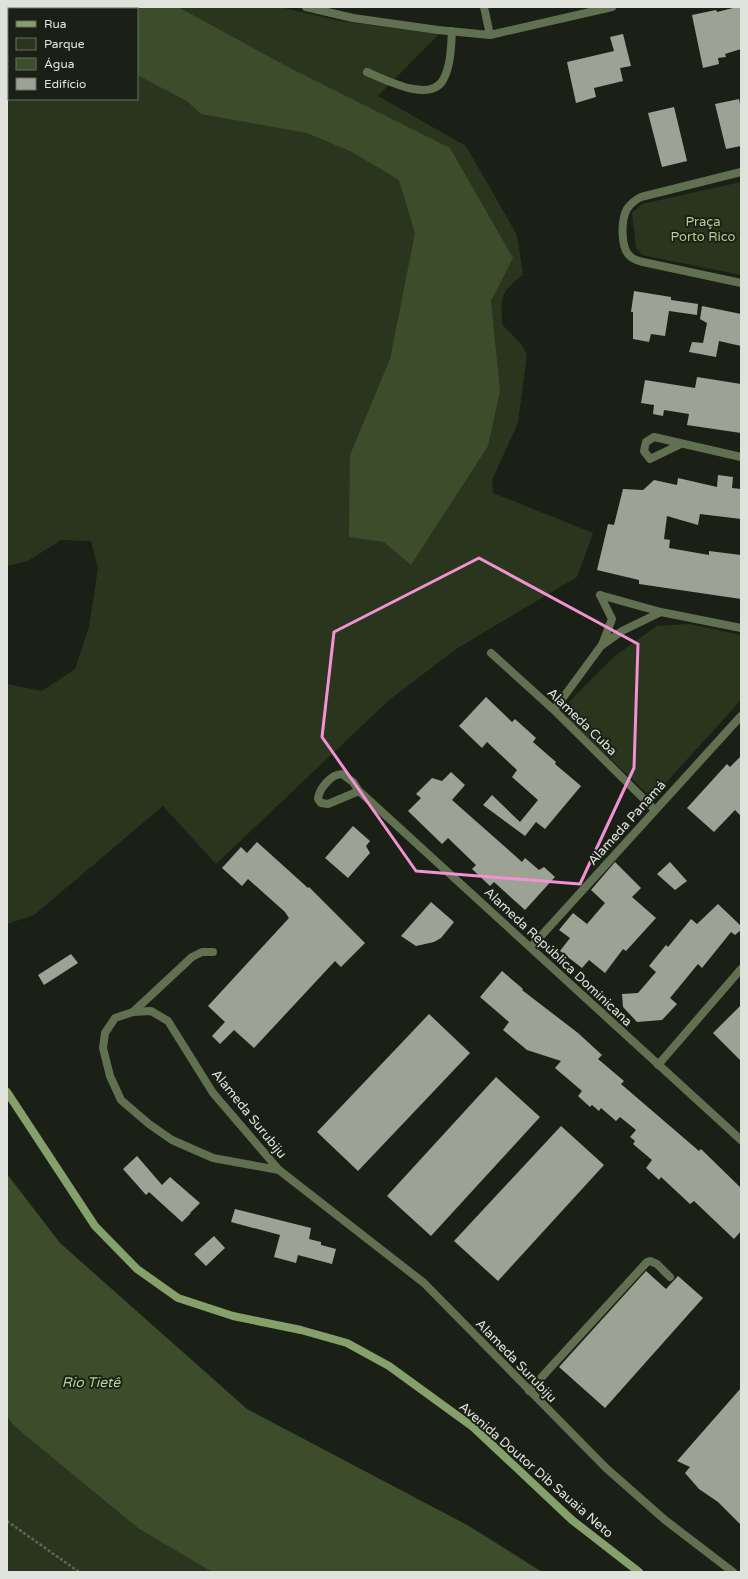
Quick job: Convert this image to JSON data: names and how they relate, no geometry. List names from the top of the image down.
{
  "streets": {
    "main road": ["Avenida Doutor Dib Sauaia Neto"],
    "street": [
      "Alameda Cuba",
      "Alameda Panamá",
      "Alameda República Dominicana",
      "Alameda Surubiju"
    ]
  },
  "crossings": [
    ["Alameda Cuba", "Alameda Panamá"],
    ["Alameda Panamá", "Alameda República Dominicana"]
  ],
  "water": ["Rio Tietê"],
  "parks": ["Praça Porto Rico"],
  "legend": [
    "Rua",
    "Parque",
    "Água",
    "Edifício"
  ]
}
